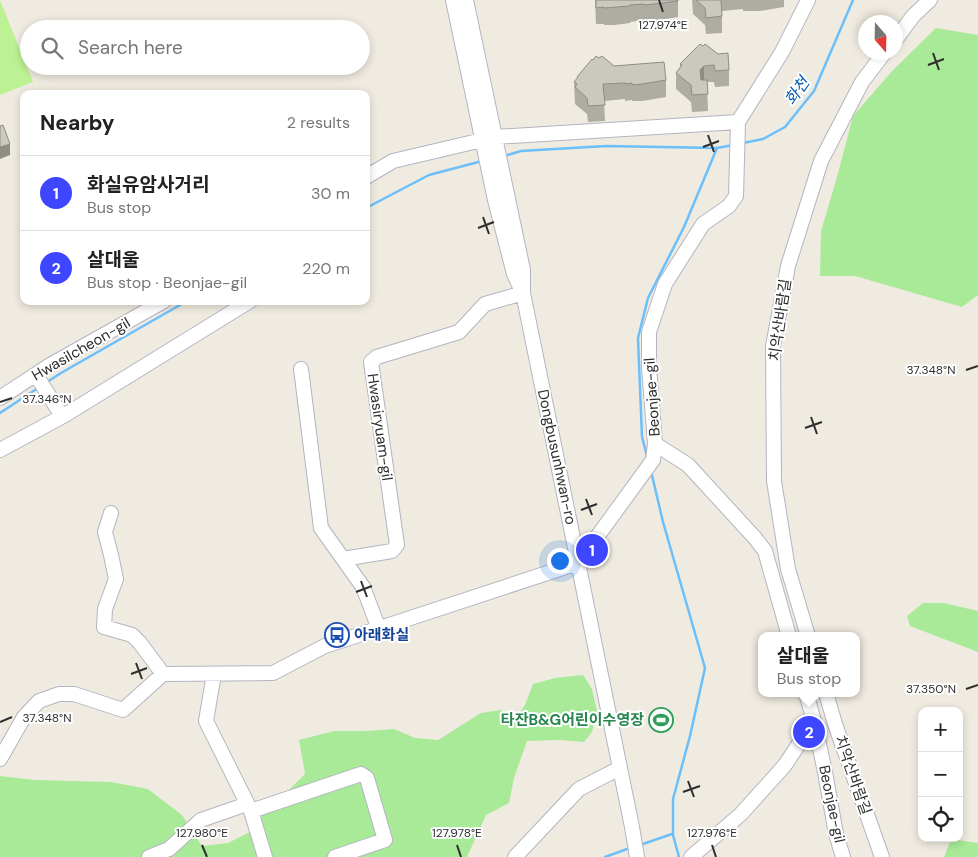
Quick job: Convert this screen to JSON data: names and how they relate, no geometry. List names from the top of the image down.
{
  "streets": {
    "street": [
      "치악산바람길",
      "Hwasilcheon-gil",
      "Beonjae-gil",
      "Hwasiryuam-gil",
      "Dongbusunhwan-ro"
    ]
  },
  "crossings": [
    ["Hwasiryuam-gil", "Dongbusunhwan-ro"]
  ],
  "water": ["화천"],
  "places": {
    "bus stop": ["아래화실"],
    "sports": ["타잔B&G어린이수영장"]
  },
  "north": "bottom",
  "page": {
    "search": "Search here",
    "heading": ["Nearby", "2 results"],
    "list": [
      {
        "mark": "1",
        "name": "화실유암사거리",
        "note": "Bus stop",
        "value": "30 m"
      },
      {
        "mark": "2",
        "name": "살대울",
        "note": "Bus stop · Beonjae-gil",
        "value": "220 m"
      }
    ],
    "pins": ["1", "2"],
    "popup": ["살대울", "Bus stop"],
    "map_buttons": ["+", "−"]
  },
  "coordinates": [
    "127.974°E",
    "37.348°N",
    "37.346°N",
    "37.350°N",
    "127.980°E",
    "127.978°E",
    "127.976°E"
  ]
}
